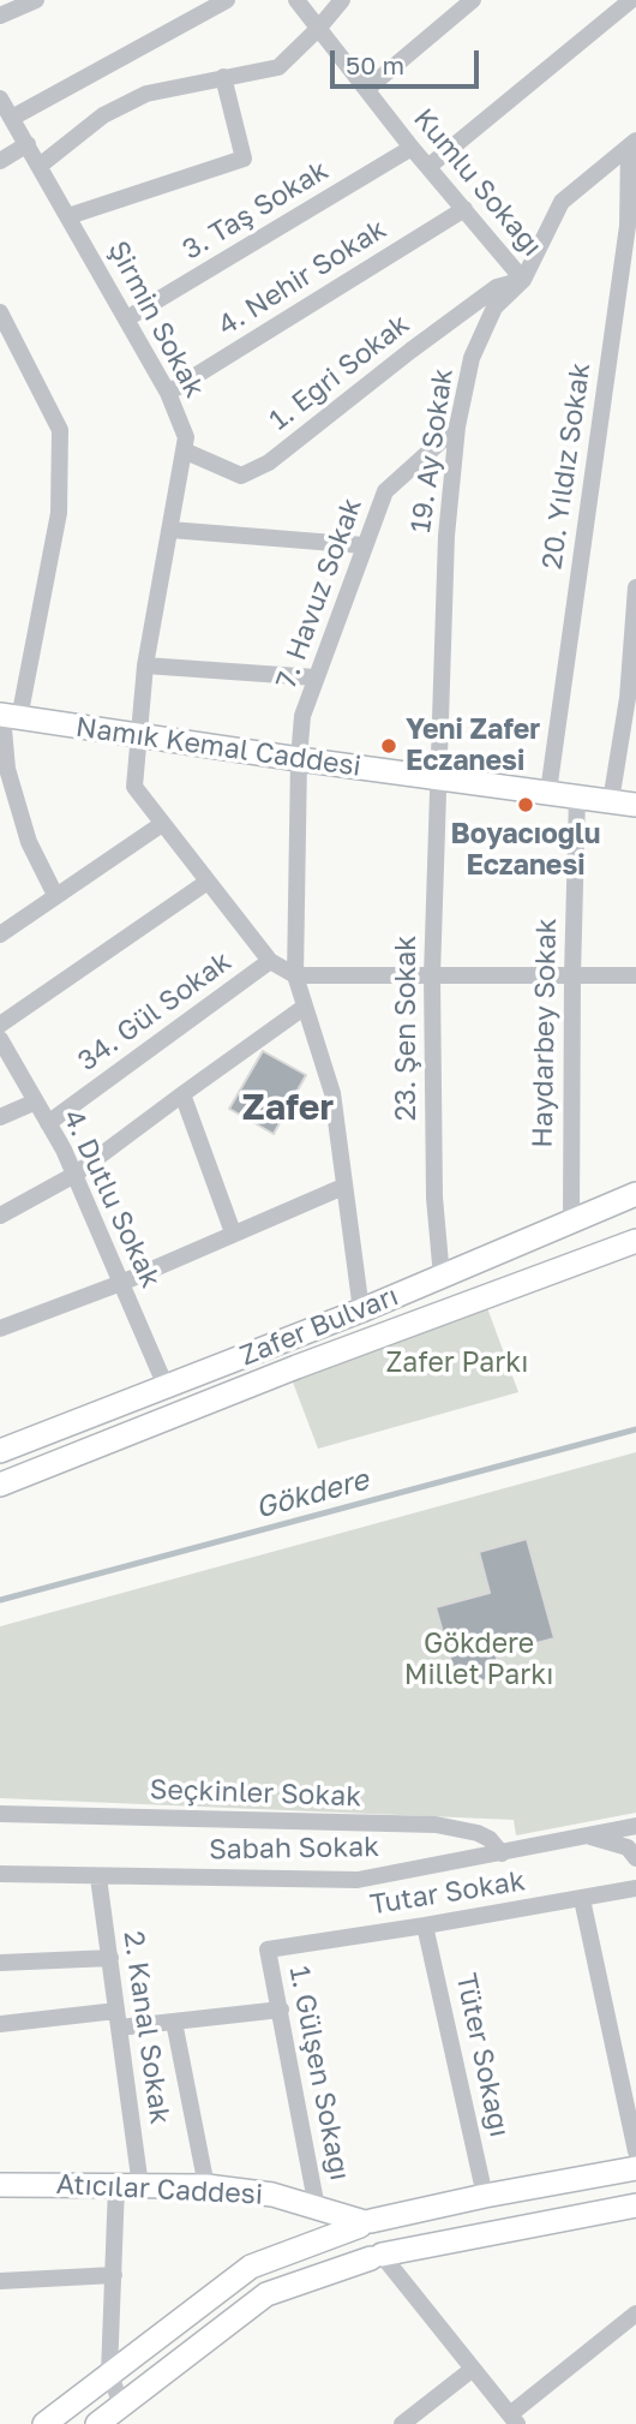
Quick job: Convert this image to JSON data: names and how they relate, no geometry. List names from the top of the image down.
{
  "streets": {
    "main road": ["Namık Kemal Caddesi", "Zafer Bulvarı", "Atıcılar Caddesi"],
    "street": [
      "Kumlu Sokağı",
      "3. Taş Sokak",
      "4. Nehir Sokak",
      "Şirmin Sokak",
      "1. Eğri Sokak",
      "19. Ay Sokak",
      "20. Yıldız Sokak",
      "7. Havuz Sokak",
      "34. Gül Sokak",
      "23. Şen Sokak",
      "Haydarbey Sokak",
      "4. Dutlu Sokak",
      "Seçkinler Sokak",
      "Sabah Sokak",
      "Tutar Sokak",
      "2. Kanal Sokak",
      "Tüter Sokağı",
      "1. Gülşen Sokağı"
    ]
  },
  "crossings": [
    ["Kumlu Sokağı", "3. Taş Sokak"],
    ["Kumlu Sokağı", "4. Nehir Sokak"],
    ["Kumlu Sokağı", "1. Eğri Sokak"],
    ["Kumlu Sokağı", "19. Ay Sokak"],
    ["3. Taş Sokak", "Şirmin Sokak"],
    ["4. Nehir Sokak", "Şirmin Sokak"],
    ["Şirmin Sokak", "1. Eğri Sokak"],
    ["Şirmin Sokak", "Namık Kemal Caddesi"],
    ["Şirmin Sokak", "34. Gül Sokak"],
    ["1. Eğri Sokak", "19. Ay Sokak"],
    ["19. Ay Sokak", "20. Yıldız Sokak"],
    ["19. Ay Sokak", "7. Havuz Sokak"],
    ["19. Ay Sokak", "Namık Kemal Caddesi"],
    ["19. Ay Sokak", "23. Şen Sokak"],
    ["20. Yıldız Sokak", "Namık Kemal Caddesi"],
    ["7. Havuz Sokak", "Namık Kemal Caddesi"],
    ["7. Havuz Sokak", "34. Gül Sokak"],
    ["7. Havuz Sokak", "Zafer Bulvarı"],
    ["Namık Kemal Caddesi", "23. Şen Sokak"],
    ["Namık Kemal Caddesi", "Haydarbey Sokak"],
    ["34. Gül Sokak", "4. Dutlu Sokak"],
    ["23. Şen Sokak", "Zafer Bulvarı"],
    ["Haydarbey Sokak", "Zafer Bulvarı"],
    ["4. Dutlu Sokak", "Zafer Bulvarı"],
    ["Seçkinler Sokak", "Sabah Sokak"],
    ["Sabah Sokak", "2. Kanal Sokak"],
    ["Tutar Sokak", "Tüter Sokağı"],
    ["Tutar Sokak", "1. Gülşen Sokağı"],
    ["2. Kanal Sokak", "Atıcılar Caddesi"],
    ["Tüter Sokağı", "Atıcılar Caddesi"],
    ["1. Gülşen Sokağı", "Atıcılar Caddesi"]
  ],
  "districts": ["Zafer"],
  "water": ["Gökdere"],
  "parks": ["Zafer Parkı", "Gökdere Millet Parkı"],
  "places": ["Yeni Zafer Eczanesi", "Boyacıoğlu Eczanesi"],
  "scale_bar": "50 m"
}
